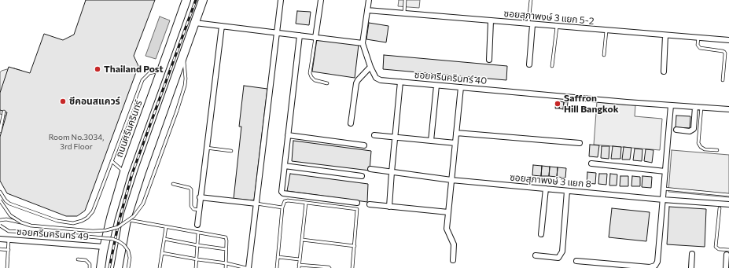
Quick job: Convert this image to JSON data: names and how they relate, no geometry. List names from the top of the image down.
{
  "streets": {
    "main road": ["ถนนศรีนครินทร์"],
    "street": [
      "ซอยสุภาพงษ์ 3 แยก 5-2",
      "ซอยศรีนครินทร์ 40",
      "ซอยสุภาพงษ์ 3 แยก 8",
      "ซอยศรีนครินทร์ 49"
    ]
  },
  "crossings": [
    ["ถนนศรีนครินทร์", "ซอยศรีนครินทร์ 49"]
  ],
  "places": ["Thailand Post", "ซีคอนสแควร์", "Saffron Hill Bangkok"],
  "house_numbers": ["Room No.3034, 3rd Floor"]
}
